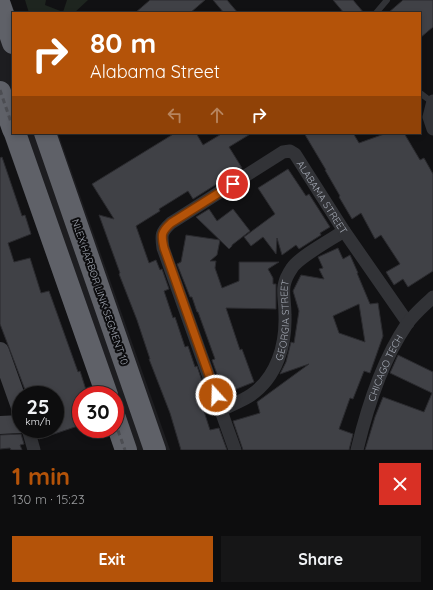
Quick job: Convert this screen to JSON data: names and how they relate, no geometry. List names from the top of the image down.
{
  "streets": {
    "highway": ["NLEX HARBOR LINK SEGMENT 10"],
    "street": ["ALABAMA STREET", "GEORGIA STREET", "CHICAGO TECH"]
  },
  "crossings": [
    ["ALABAMA STREET", "GEORGIA STREET"],
    ["ALABAMA STREET", "CHICAGO TECH"]
  ],
  "page": {
    "turn": ["80 m", "Alabama Street"],
    "speed": "25 km/h",
    "limit": "30",
    "heading": ["1 min", "130 m · 15:23"],
    "buttons": ["Exit", "Share"]
  }
}
